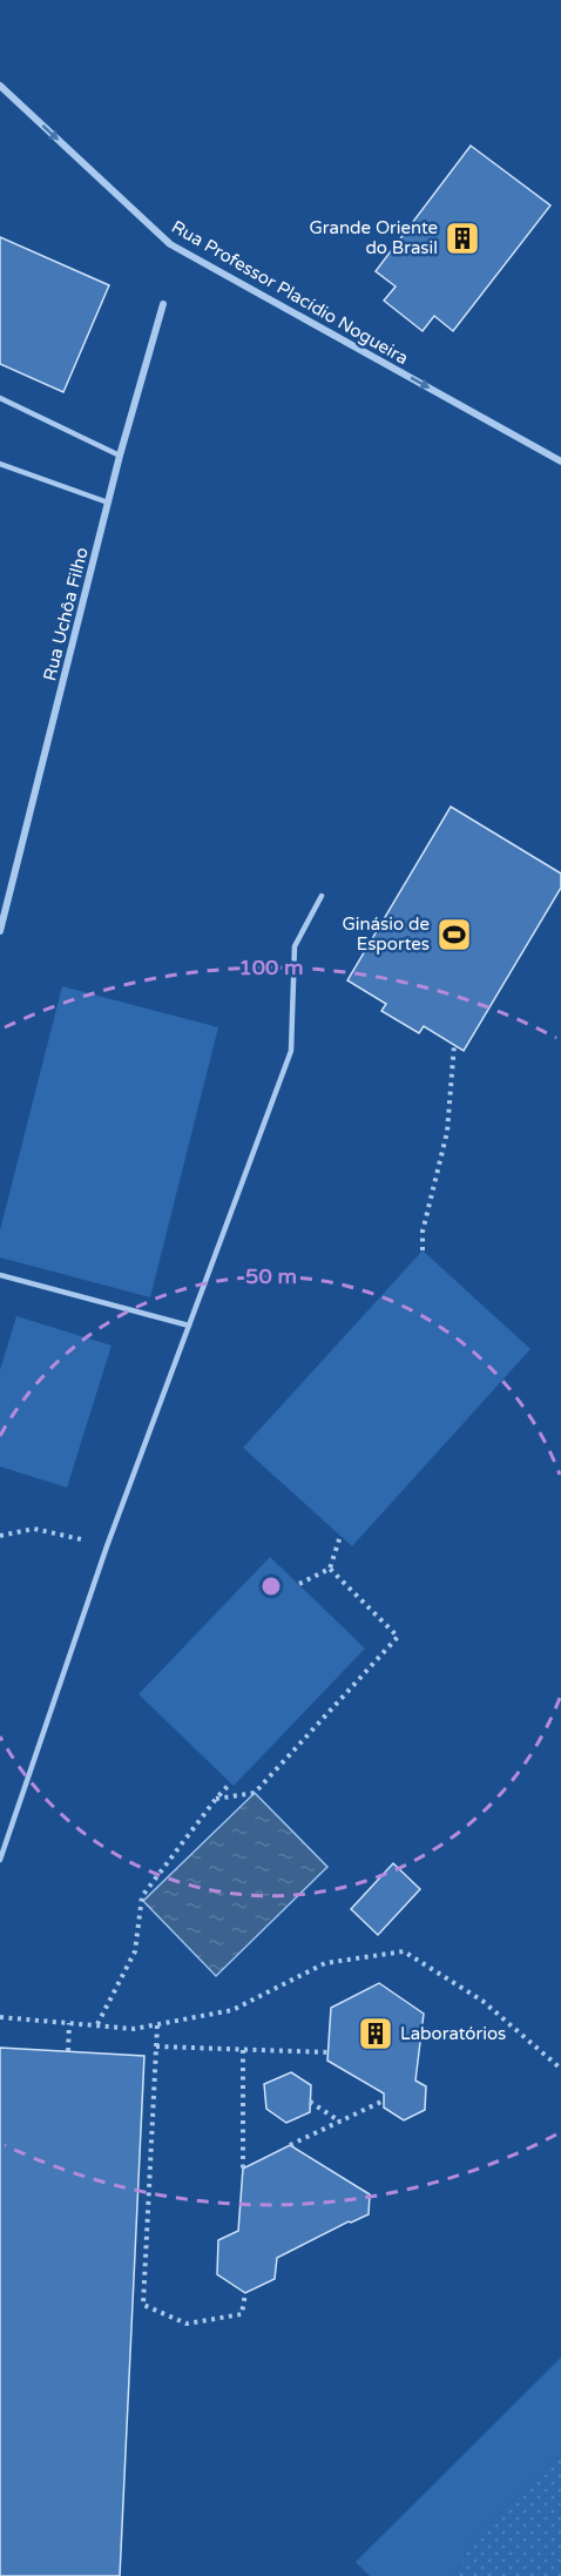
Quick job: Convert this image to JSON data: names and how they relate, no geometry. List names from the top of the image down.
{
  "streets": {
    "street": ["Rua Professor Placídio Nogueira", "Rua Uchôa Filho"]
  },
  "one_way": ["Rua Professor Placídio Nogueira"],
  "places": {
    "building": ["Grande Oriente do Brasil", "Laboratórios"],
    "sports": ["Ginásio de Esportes"]
  },
  "rings": ["100 m", "50 m"]
}
